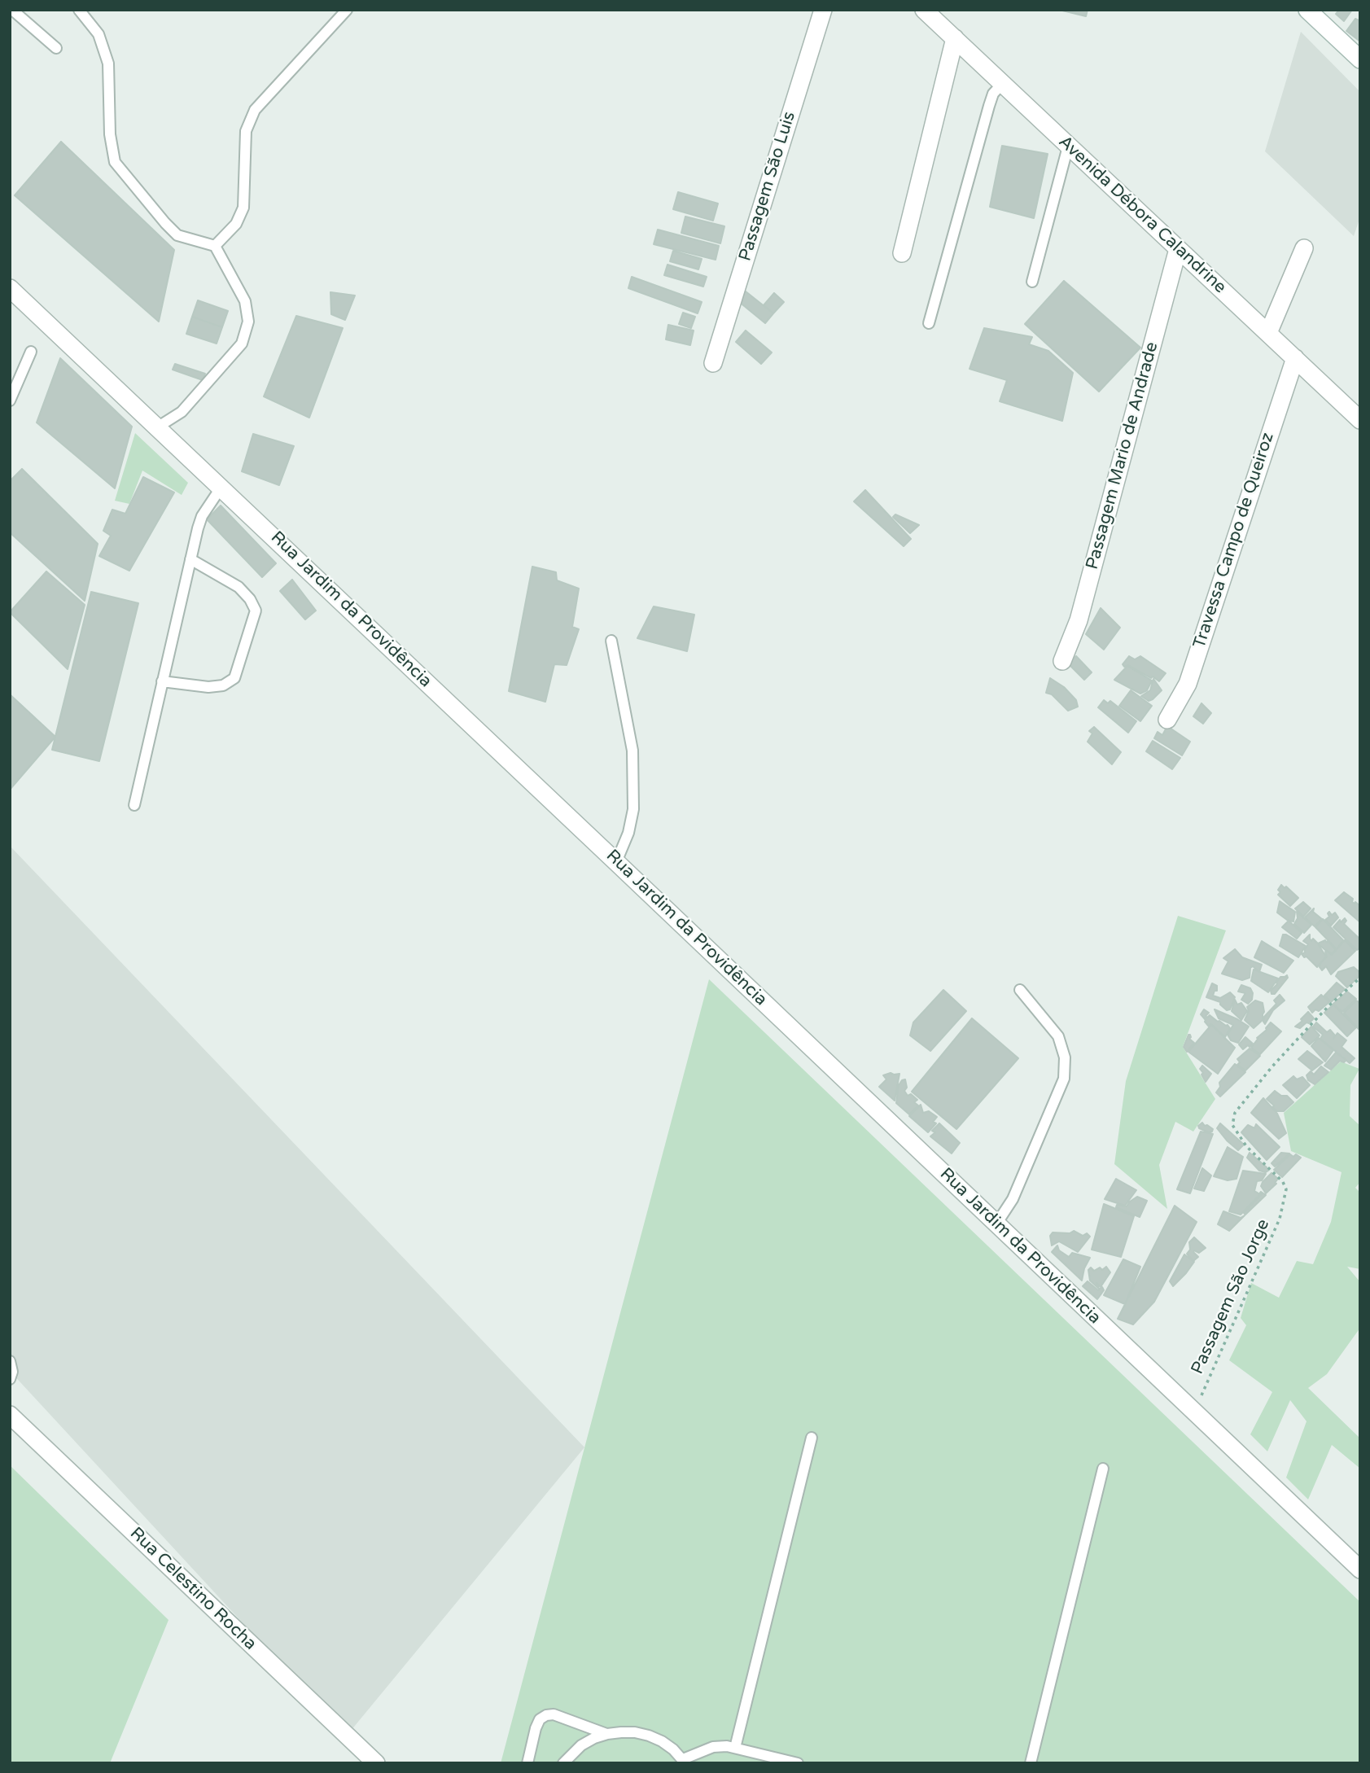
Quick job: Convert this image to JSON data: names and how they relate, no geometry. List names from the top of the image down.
{
  "streets": {
    "street": [
      "Passagem São Luis",
      "Avenida Débora Calandrine",
      "Passagem Mario de Andrade",
      "Travessa Campo de Queiroz",
      "Rua Jardim da Providência",
      "Rua Celestino Rocha"
    ],
    "path": ["Passagem São Jorge"]
  },
  "crossings": [
    ["Avenida Débora Calandrine", "Passagem Mario de Andrade"],
    ["Avenida Débora Calandrine", "Travessa Campo de Queiroz"],
    ["Rua Jardim da Providência", "Passagem São Jorge"]
  ]
}
